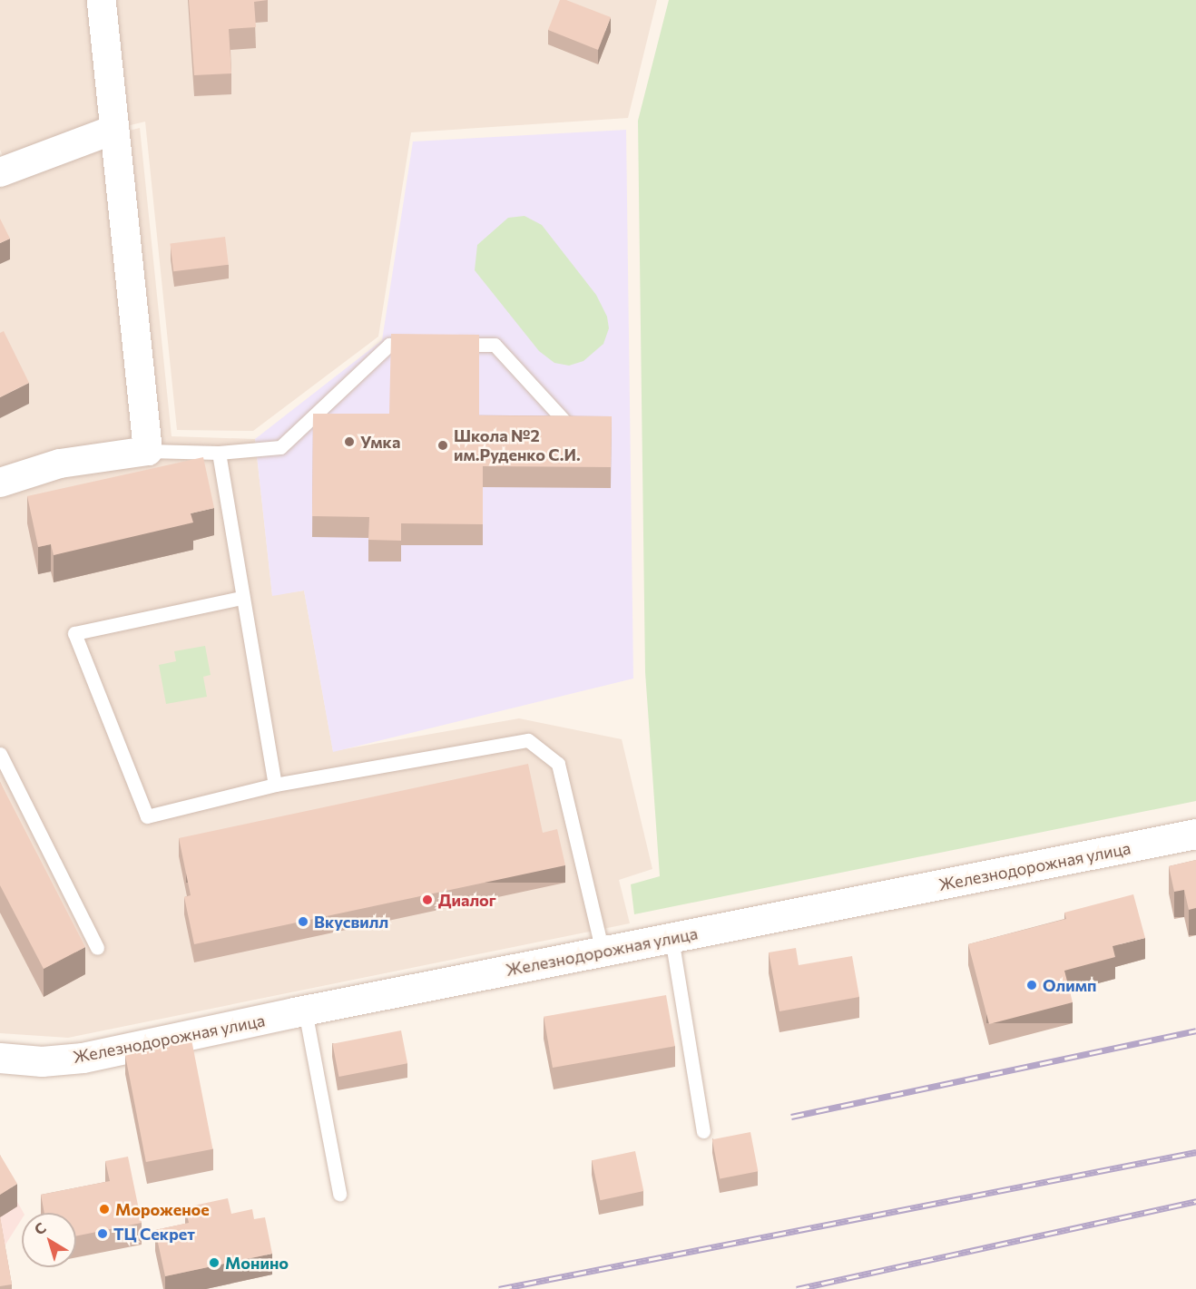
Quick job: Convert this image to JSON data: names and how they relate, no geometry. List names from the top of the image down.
{
  "streets": {
    "main road": ["Железнодорожная улица"]
  },
  "places": [
    "Умка",
    "Школа №2 им.Руденко С.И.",
    "Диалог",
    "Вкусвилл",
    "Олимп",
    "Мороженое",
    "ТЦ Секрет",
    "Монино"
  ],
  "north": "top left"
}
